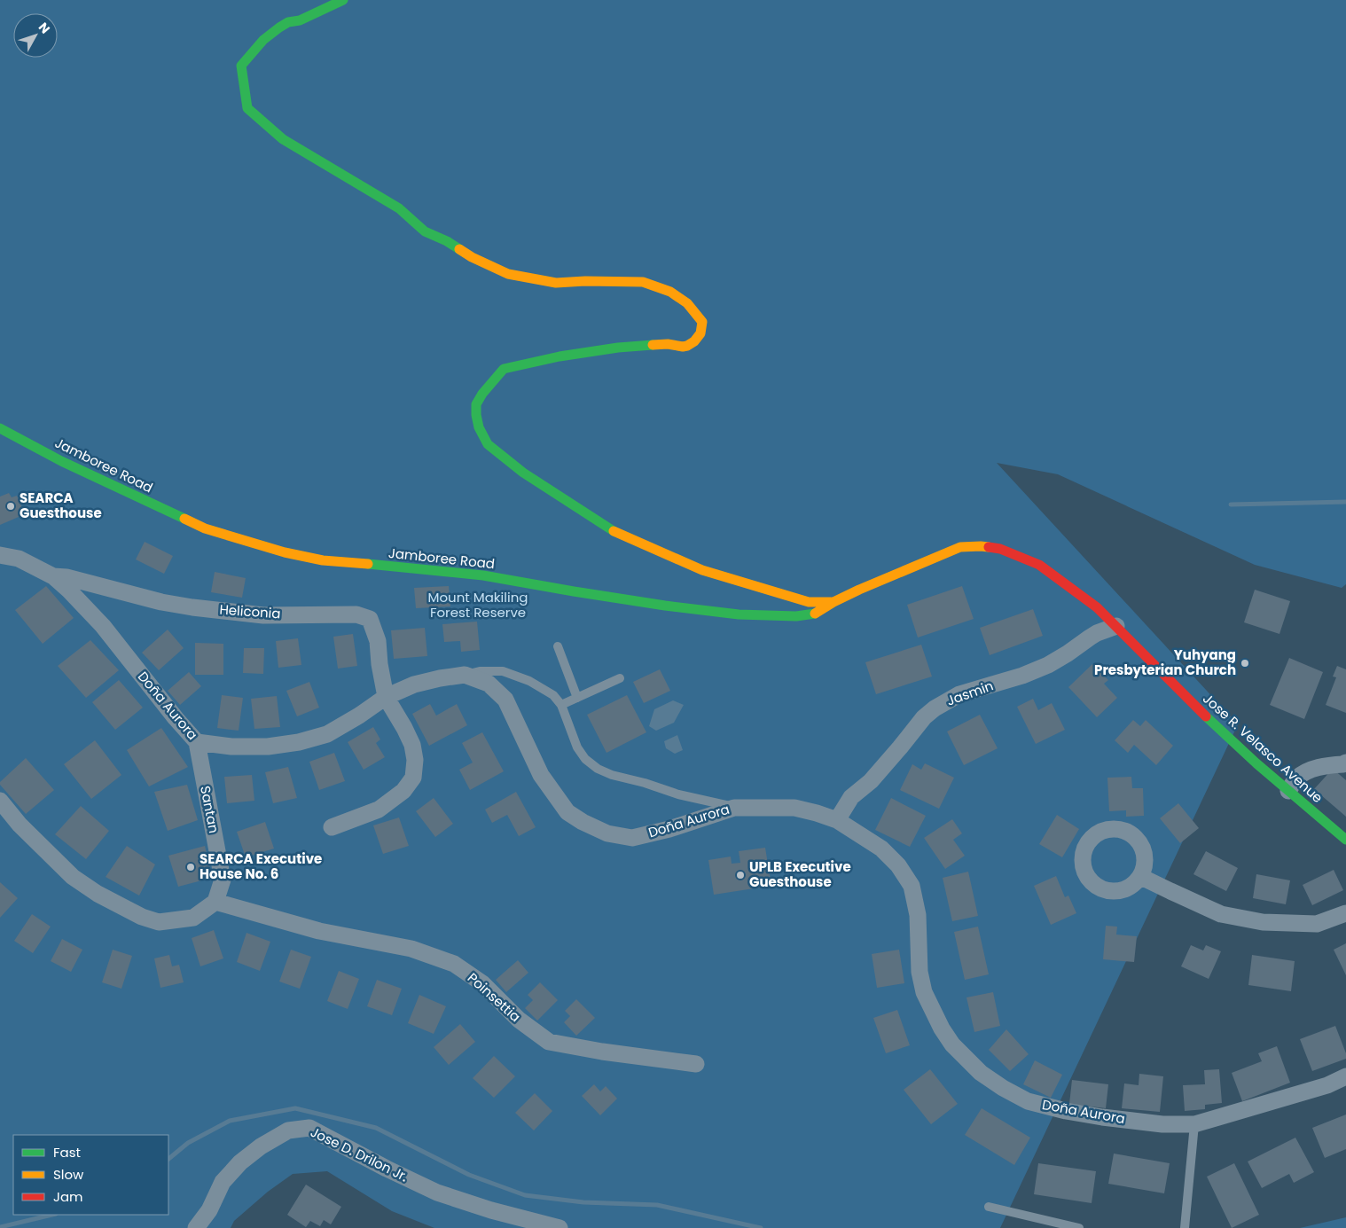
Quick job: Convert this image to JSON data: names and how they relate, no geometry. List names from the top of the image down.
{
  "streets": {
    "main road": ["Jamboree Road", "Jose R. Velasco Avenue"],
    "street": [
      "Heliconia",
      "Jasmin",
      "Doña Aurora",
      "Santan",
      "Poinsettia",
      "Jose D. Drilon Jr."
    ]
  },
  "crossings": [
    ["Jamboree Road", "Jose R. Velasco Avenue"],
    ["Heliconia", "Doña Aurora"],
    ["Jasmin", "Doña Aurora"],
    ["Jasmin", "Jose R. Velasco Avenue"],
    ["Doña Aurora", "Santan"],
    ["Santan", "Poinsettia"]
  ],
  "parks": ["Mount Makiling Forest Reserve"],
  "places": [
    "SEARCA Guesthouse",
    "Yuhyang Presbyterian Church",
    "SEARCA Executive House No. 6",
    "UPLB Executive Guesthouse"
  ],
  "legend": ["Fast", "Slow", "Jam"],
  "north": "top right"
}
